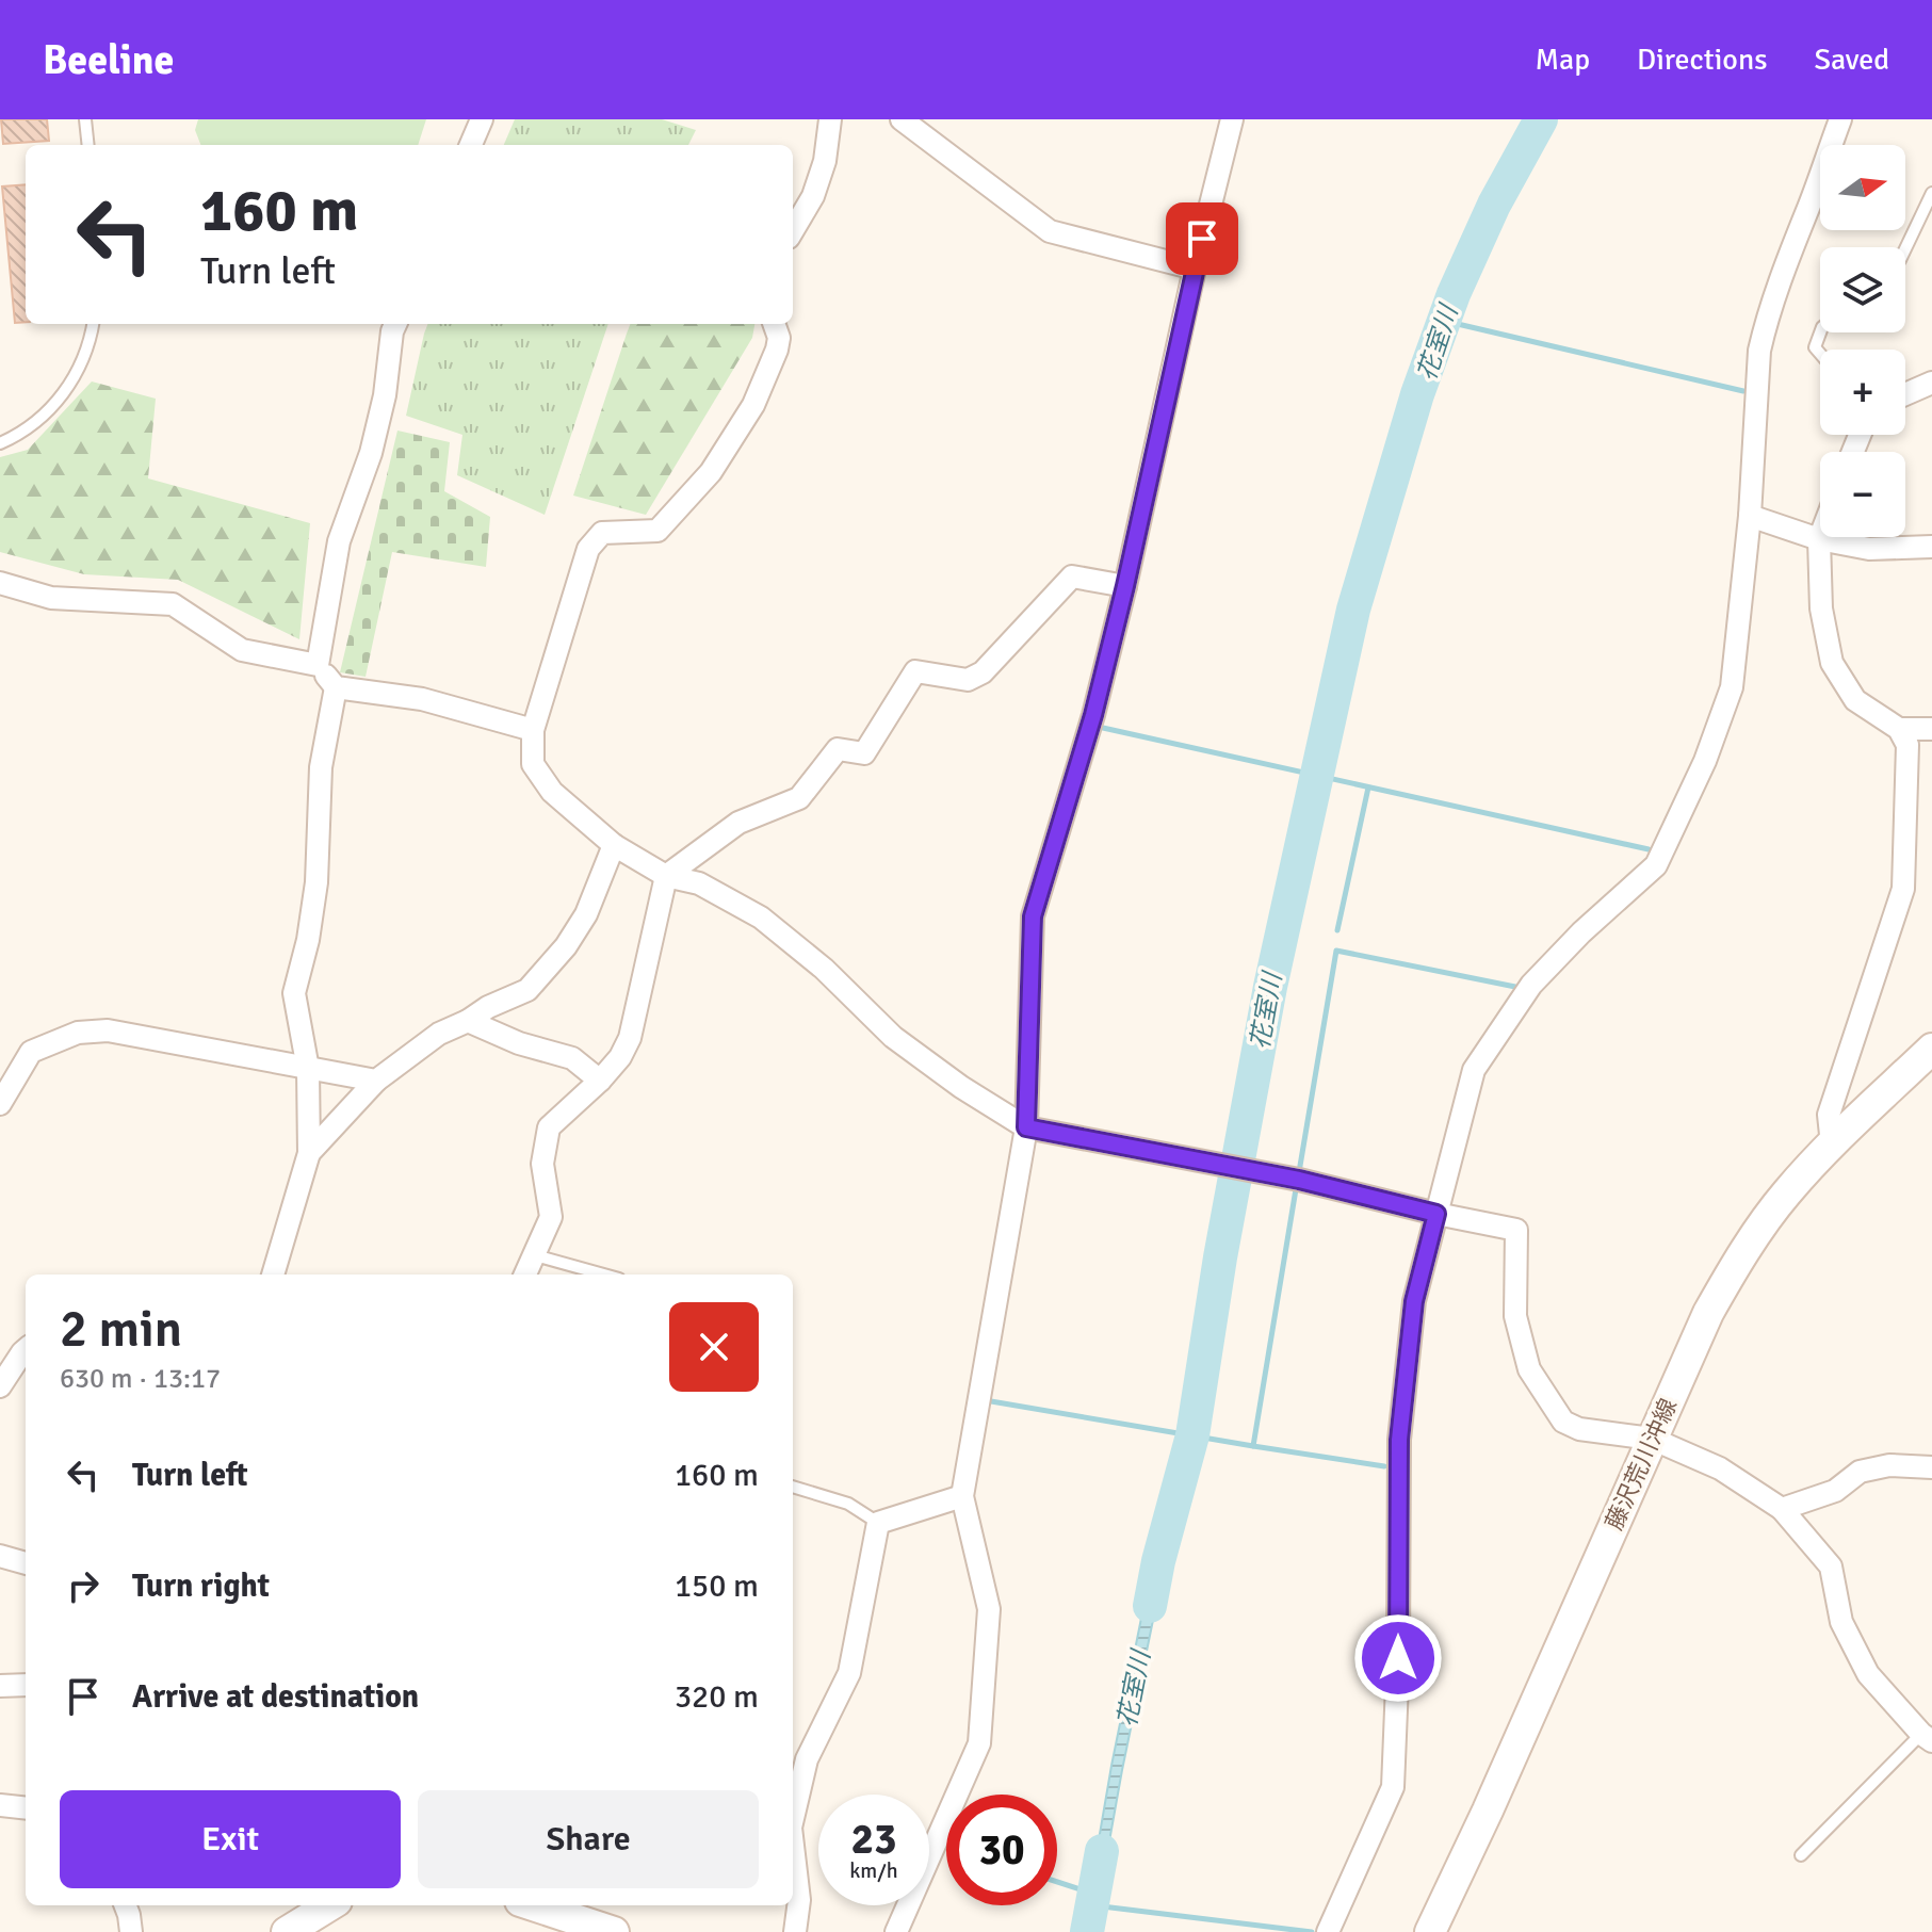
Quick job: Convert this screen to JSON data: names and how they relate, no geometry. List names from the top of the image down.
{
  "streets": {
    "main road": ["藤沢荒川沖線"]
  },
  "water": ["花室川"],
  "north": "right",
  "page": {
    "header": "Beeline",
    "nav": ["Map", "Directions", "Saved"],
    "map_buttons": ["+", "−"],
    "turn": ["160 m", "Turn left"],
    "heading": ["2 min", "630 m · 13:17"],
    "list": [
      {
        "name": "Turn left",
        "value": "160 m"
      },
      {
        "name": "Turn right",
        "value": "150 m"
      },
      {
        "name": "Arrive at destination",
        "value": "320 m"
      }
    ],
    "buttons": ["Exit", "Share"],
    "speed": "23 km/h",
    "limit": "30"
  }
}
